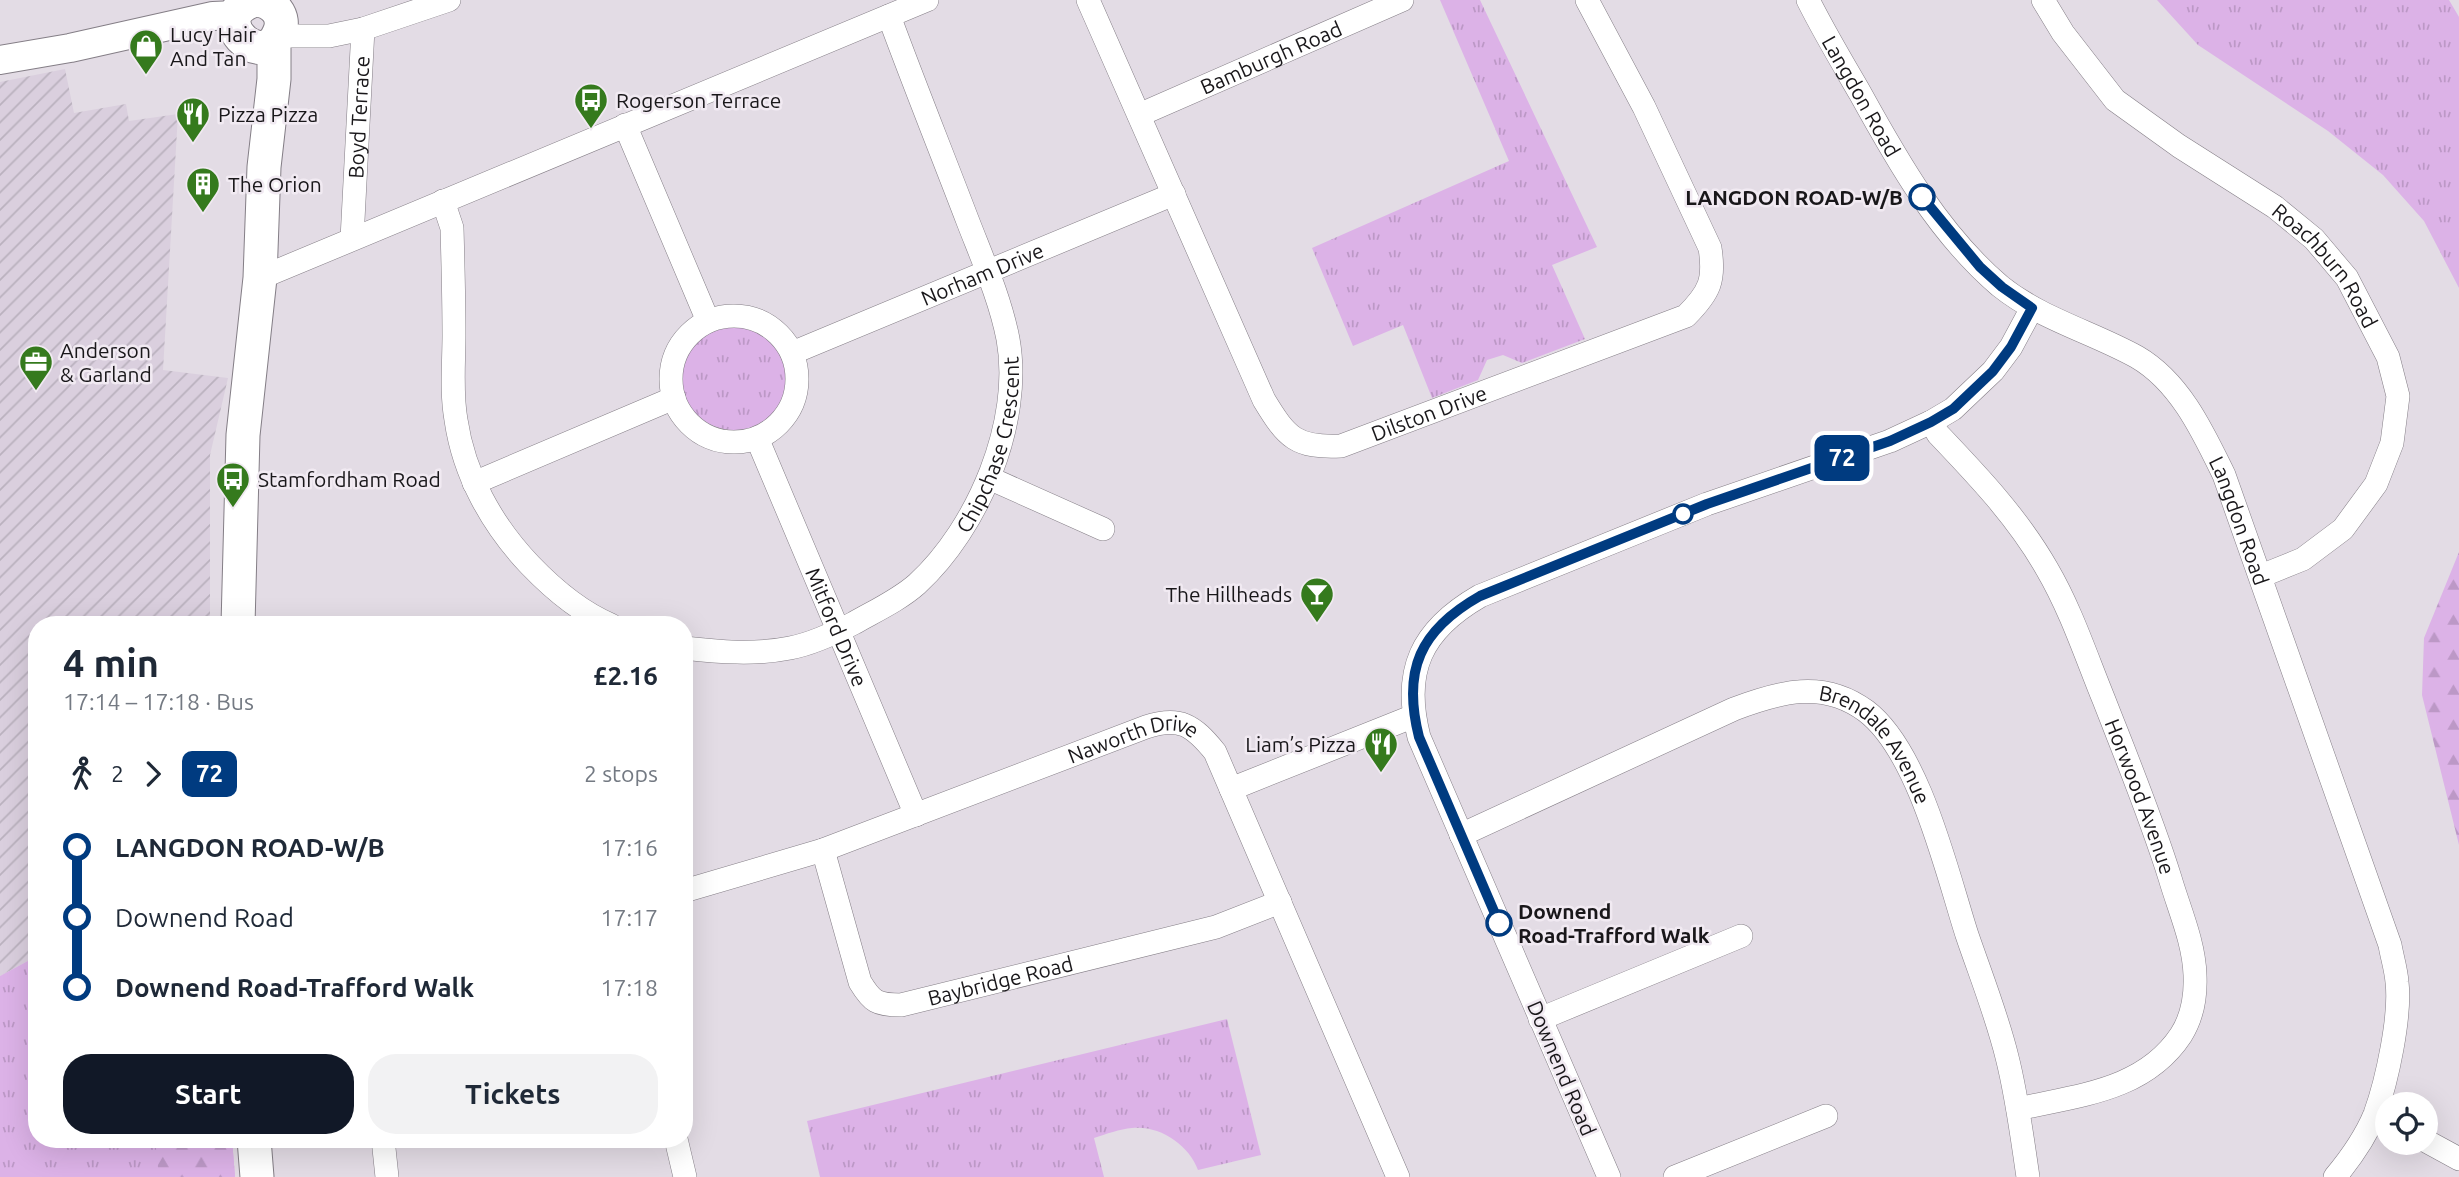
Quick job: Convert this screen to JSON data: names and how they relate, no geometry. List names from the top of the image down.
{
  "streets": {
    "street": [
      "Bamburgh Road",
      "Langdon Road",
      "Boyd Terrace",
      "Roachburn Road",
      "Norham Drive",
      "Dilston Drive",
      "Chipchase Crescent",
      "Mitford Drive",
      "Naworth Drive",
      "Brendale Avenue",
      "Horwood Avenue",
      "Baybridge Road",
      "Downend Road"
    ]
  },
  "crossings": [
    ["Bamburgh Road", "Dilston Drive"],
    ["Langdon Road", "Roachburn Road"],
    ["Langdon Road", "Downend Road"],
    ["Norham Drive", "Dilston Drive"],
    ["Norham Drive", "Chipchase Crescent"],
    ["Norham Drive", "Mitford Drive"],
    ["Chipchase Crescent", "Mitford Drive"],
    ["Mitford Drive", "Naworth Drive"],
    ["Naworth Drive", "Baybridge Road"],
    ["Brendale Avenue", "Horwood Avenue"],
    ["Brendale Avenue", "Downend Road"],
    ["Horwood Avenue", "Downend Road"]
  ],
  "places": {
    "shop": ["Lucy Hair And Tan"],
    "bus stop": ["Rogerson Terrace", "Stamfordham Road"],
    "restaurant": ["Pizza Pizza", "Liam’s Pizza"],
    "other": ["LANGDON ROAD-W/B", "Downend Road-Trafford Walk"],
    "building": ["The Orion"],
    "office": ["Anderson & Garland"],
    "bar": ["The Hillheads"]
  },
  "lines": ["bus line 72"],
  "page": {
    "on_map": "72",
    "heading": ["4 min", "17:14 – 17:18 · Bus", "£2.16"],
    "legs": ["2", "72", "2 stops"],
    "list": [
      {
        "name": "LANGDON ROAD-W/B",
        "value": "17:16"
      },
      {
        "name": "Downend Road",
        "value": "17:17"
      },
      {
        "name": "Downend Road-Trafford Walk",
        "value": "17:18"
      }
    ],
    "buttons": ["Start", "Tickets"]
  }
}
